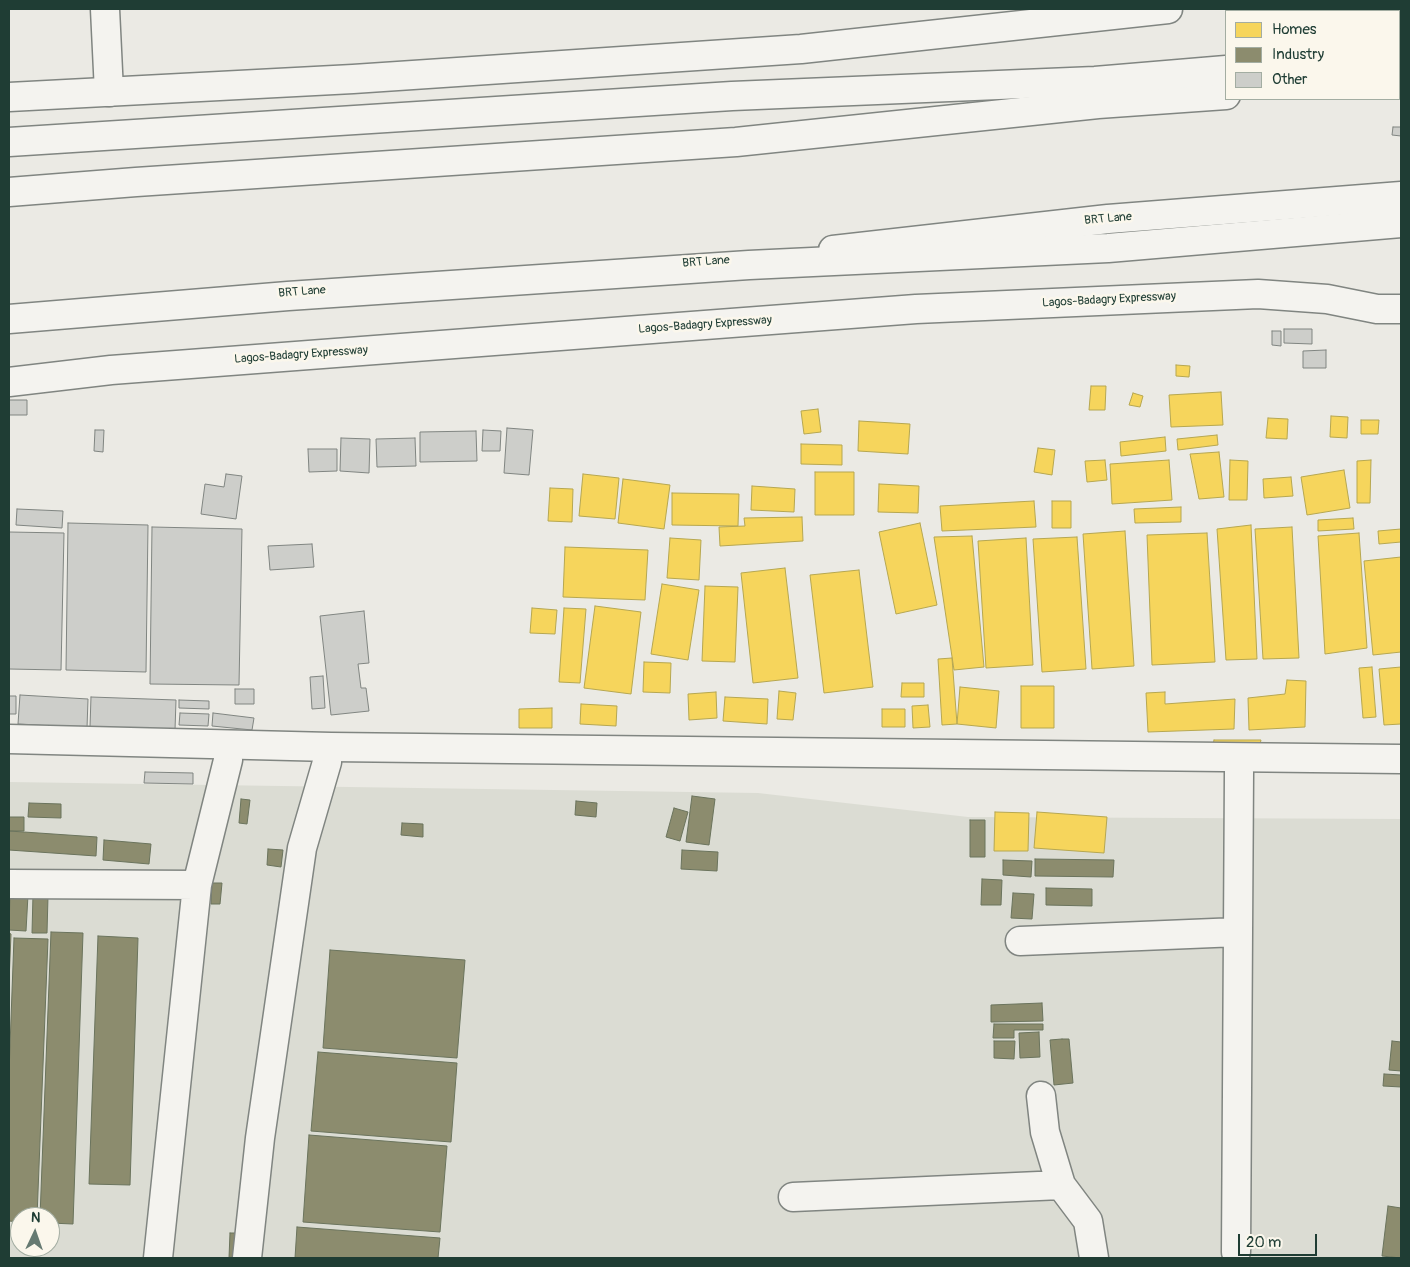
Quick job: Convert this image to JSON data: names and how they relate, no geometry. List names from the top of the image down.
{
  "streets": {
    "main road": ["BRT Lane", "Lagos-Badagry Expressway"]
  },
  "legend": ["Homes", "Industry", "Other"],
  "scale_bar": "20 m",
  "north": "top"
}
